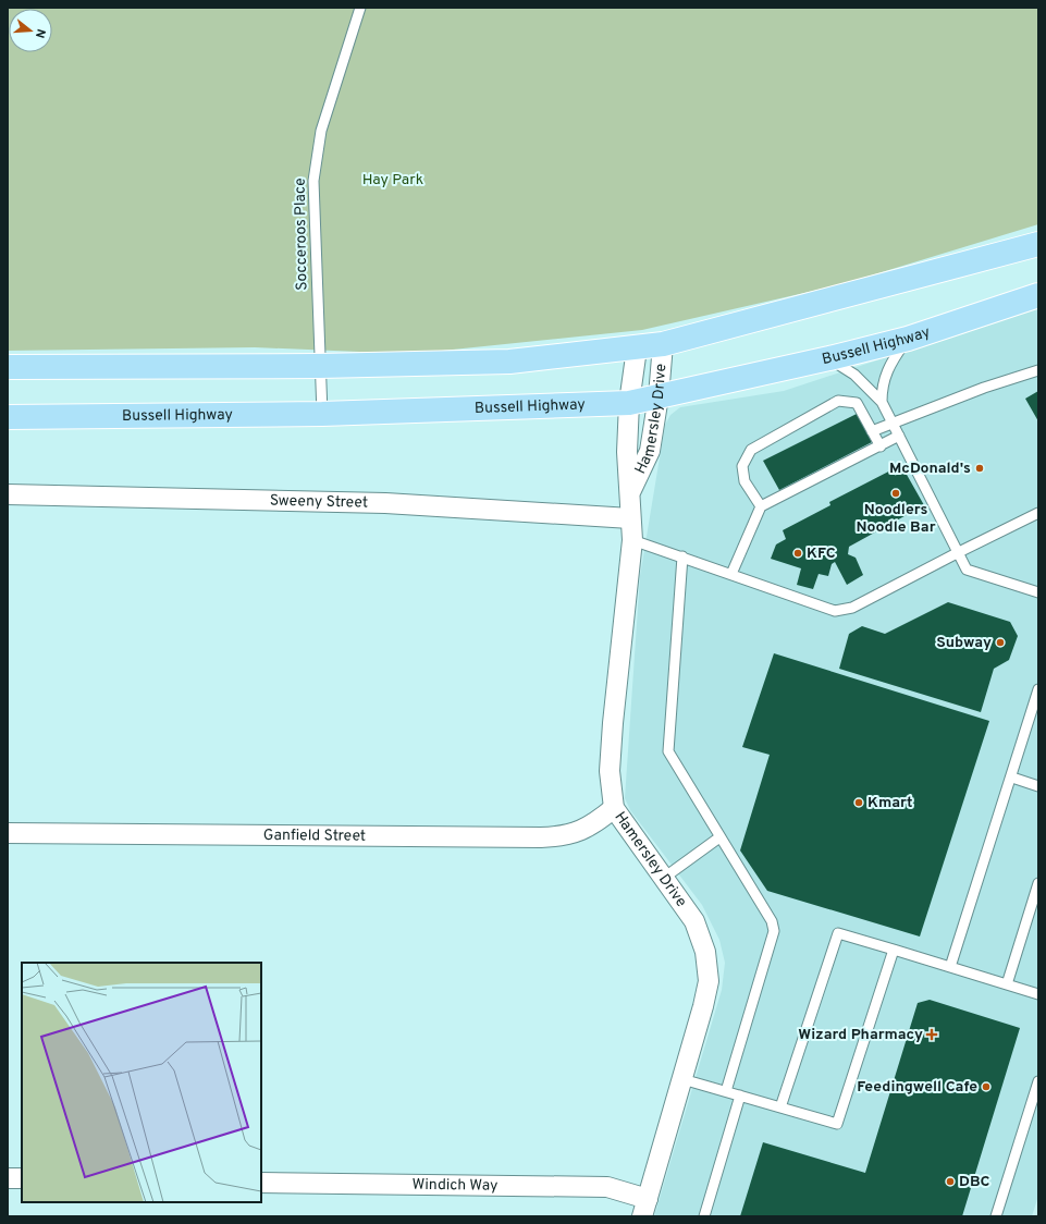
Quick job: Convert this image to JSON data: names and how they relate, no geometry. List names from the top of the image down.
{
  "streets": {
    "main road": ["Bussell Highway"],
    "street": [
      "Hamersley Drive",
      "Sweeny Street",
      "Ganfield Street",
      "Windich Way"
    ],
    "lane": ["Socceroos Place"]
  },
  "crossings": [
    ["Socceroos Place", "Bussell Highway"],
    ["Bussell Highway", "Hamersley Drive"],
    ["Hamersley Drive", "Sweeny Street"],
    ["Hamersley Drive", "Ganfield Street"],
    ["Hamersley Drive", "Windich Way"]
  ],
  "parks": ["Hay Park"],
  "places": {
    "other": [
      "McDonald's",
      "Noodlers Noodle Bar",
      "KFC",
      "Subway",
      "Kmart",
      "Feedingwell Cafe",
      "DBC"
    ],
    "health": ["Wizard Pharmacy"]
  },
  "north": "right"
}
